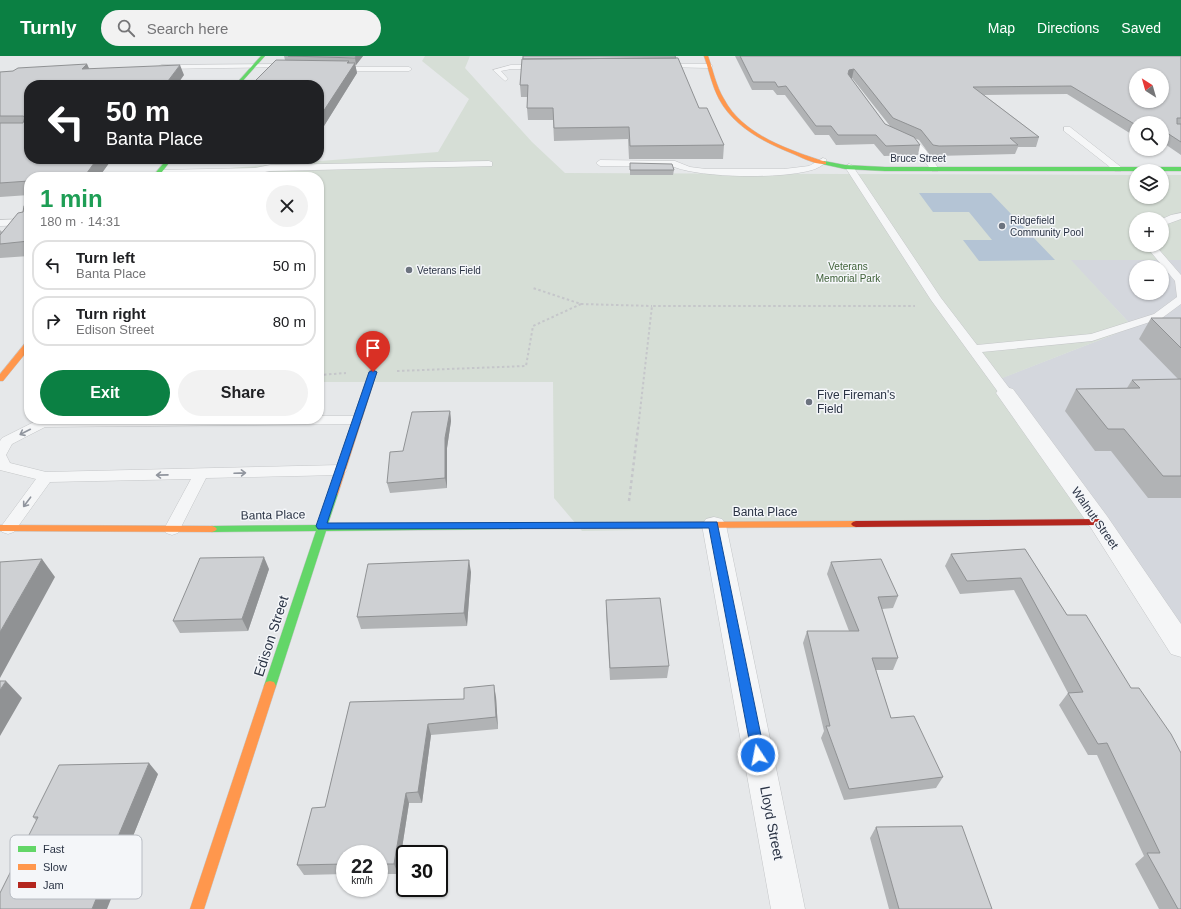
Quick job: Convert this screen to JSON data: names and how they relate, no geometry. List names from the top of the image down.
{
  "streets": {
    "street": [
      "Bruce Street",
      "Banta Place",
      "Walnut Street",
      "Edison Street",
      "Lloyd Street"
    ]
  },
  "crossings": [
    ["Banta Place", "Walnut Street"],
    ["Banta Place", "Edison Street"],
    ["Banta Place", "Lloyd Street"]
  ],
  "parks": ["Veterans Memorial Park"],
  "places": ["Ridgefield Community Pool", "Veterans Field", "Five Fireman's Field"],
  "legend": ["Fast", "Slow", "Jam"],
  "north": "top left",
  "page": {
    "header": "Turnly",
    "search": "Search here",
    "nav": ["Map", "Directions", "Saved"],
    "map_buttons": ["+", "−"],
    "turn": ["50 m", "Banta Place"],
    "heading": ["1 min", "180 m · 14:31"],
    "list": [
      {
        "name": "Turn left",
        "note": "Banta Place",
        "value": "50 m"
      },
      {
        "name": "Turn right",
        "note": "Edison Street",
        "value": "80 m"
      }
    ],
    "buttons": ["Exit", "Share"],
    "speed": "22 km/h",
    "limit": "30"
  }
}
